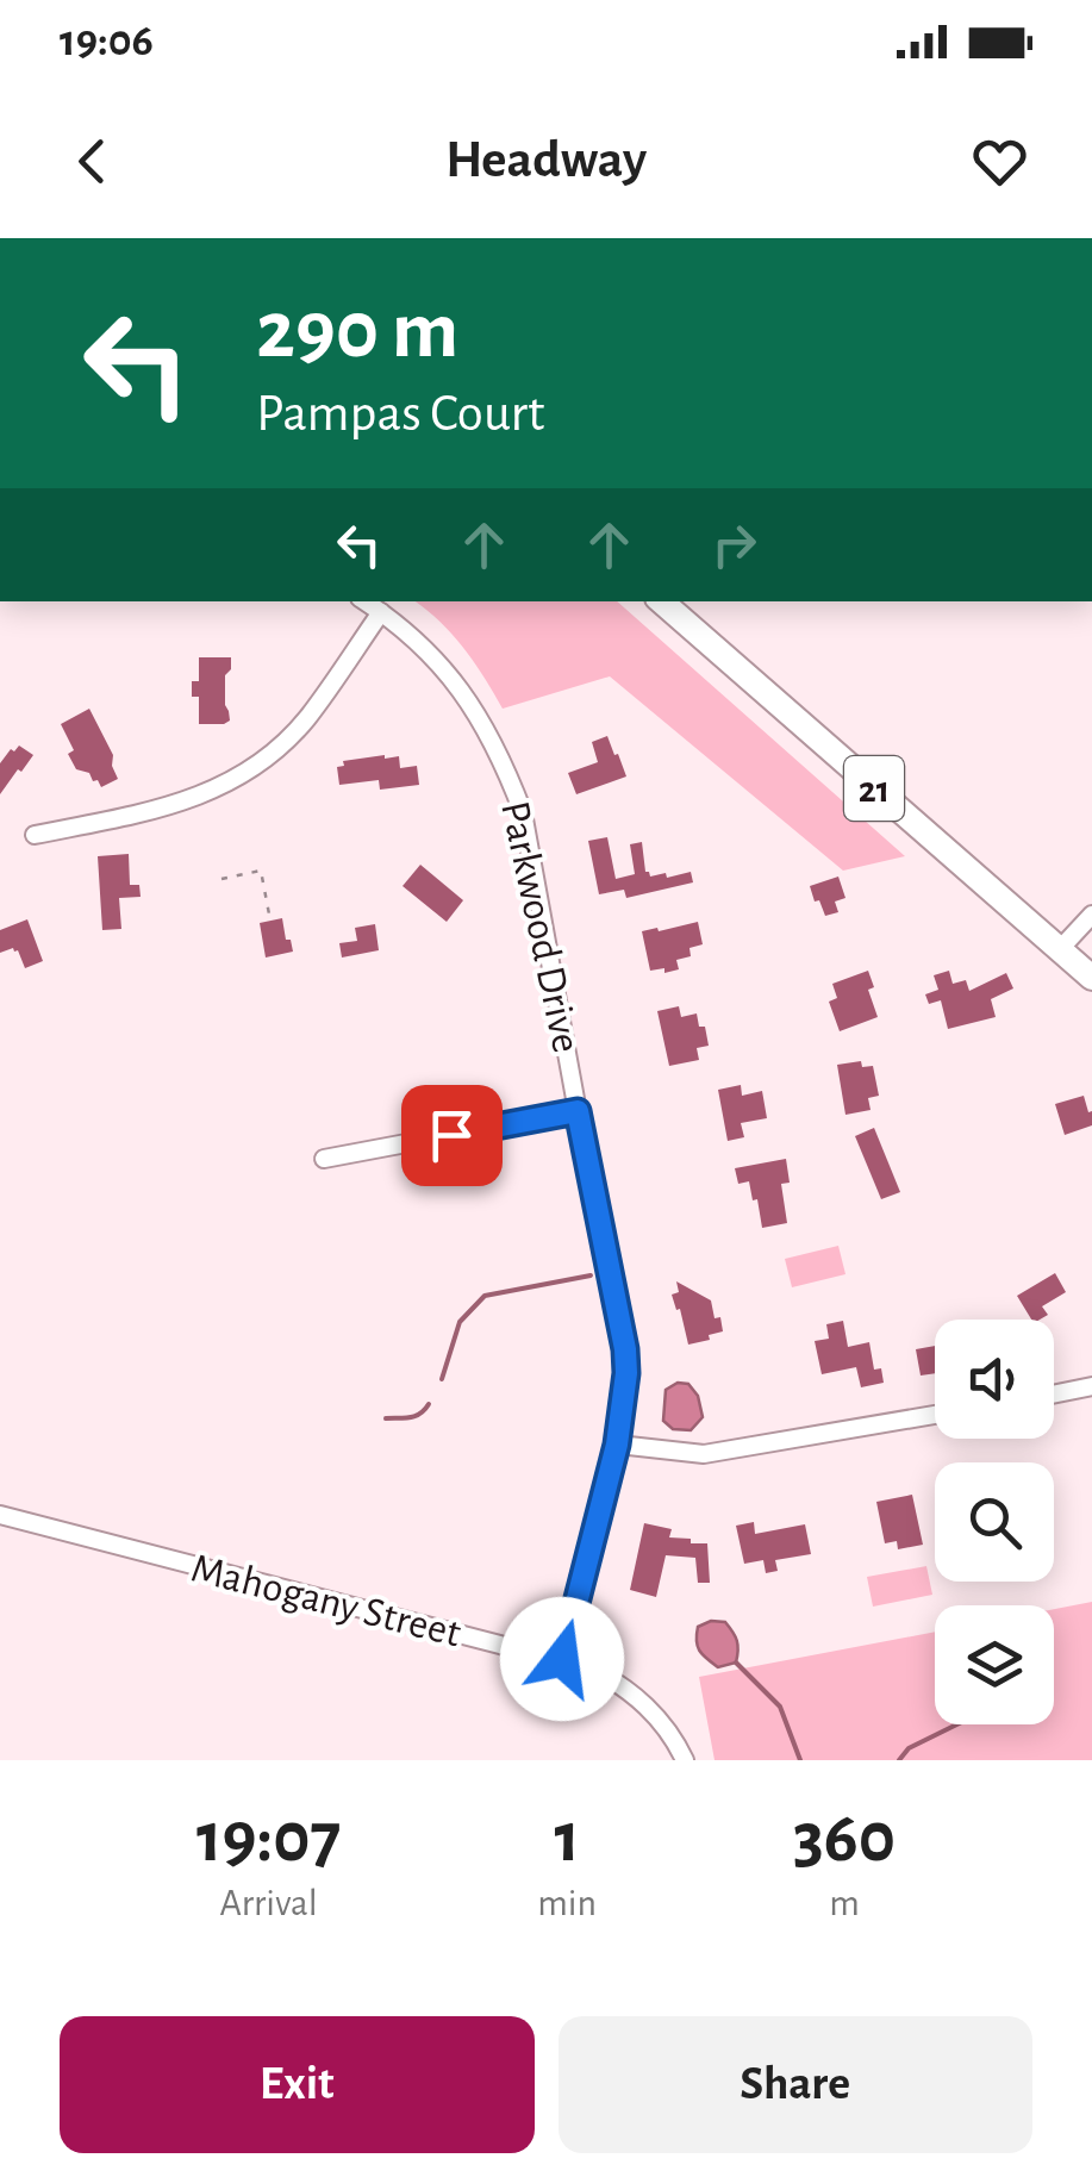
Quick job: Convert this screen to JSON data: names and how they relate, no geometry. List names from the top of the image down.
{
  "streets": {
    "highway": ["21"],
    "street": ["Parkwood Drive", "Mahogany Street"]
  },
  "crossings": [
    ["Parkwood Drive", "Mahogany Street"]
  ],
  "page": {
    "status": "19:06",
    "header": "Headway",
    "turn": ["290 m", "Pampas Court"],
    "eta": [
      "19:07",
      "Arrival",
      "1",
      "min",
      "360",
      "m"
    ],
    "buttons": ["Exit", "Share"]
  }
}
